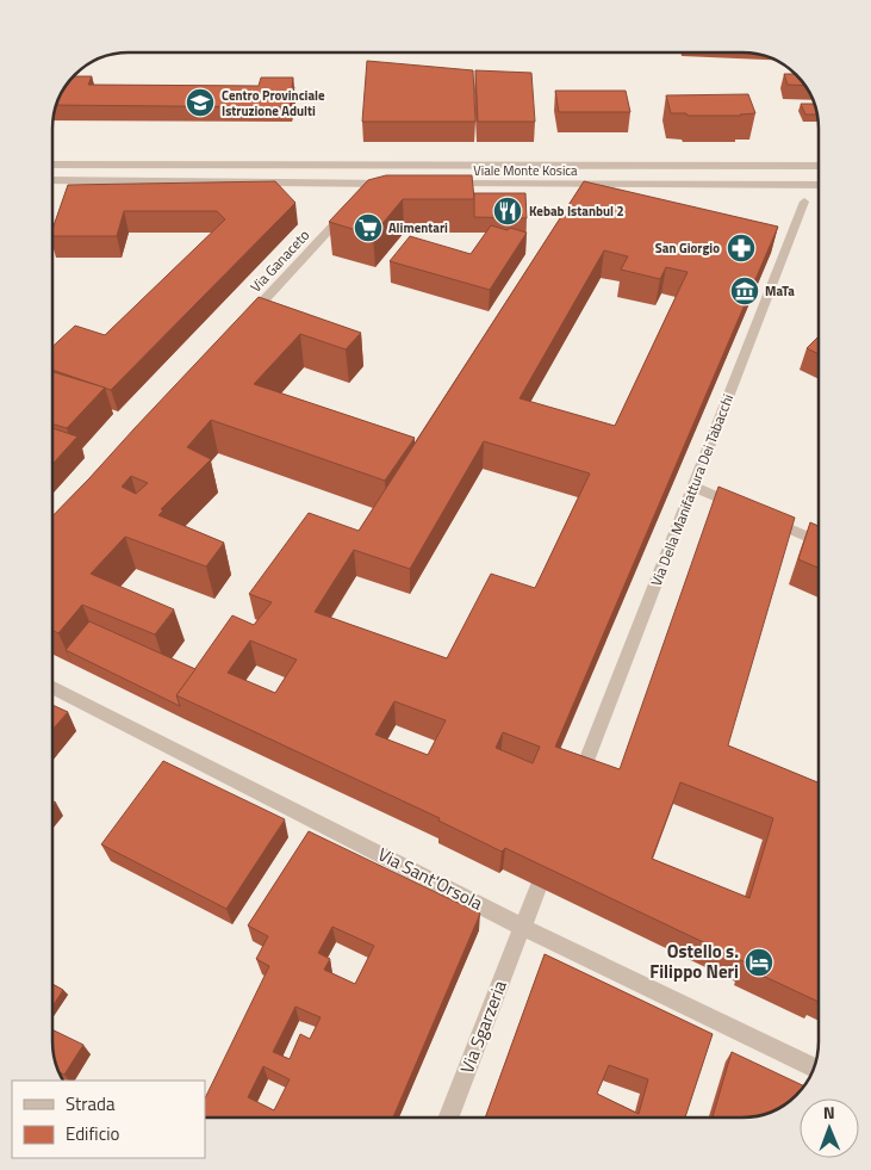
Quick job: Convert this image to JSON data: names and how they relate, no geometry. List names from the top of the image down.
{
  "streets": {
    "street": [
      "Viale Monte Kosica",
      "Via Ganaceto",
      "Via Della Manifattura Dei Tabacchi",
      "Via Sant'Orsola",
      "Via Sgarzeria"
    ]
  },
  "crossings": [
    ["Via Sant'Orsola", "Via Sgarzeria"]
  ],
  "places": {
    "school or university": ["Centro Provinciale Istruzione Adulti"],
    "restaurant": ["Kebab Istanbul 2"],
    "supermarket": ["Alimentari"],
    "pharmacy": ["San Giorgio"],
    "museum": ["MaTa"],
    "hotel": ["Ostello s. Filippo Neri"]
  },
  "legend": ["Strada", "Edificio"],
  "north": "top"
}
